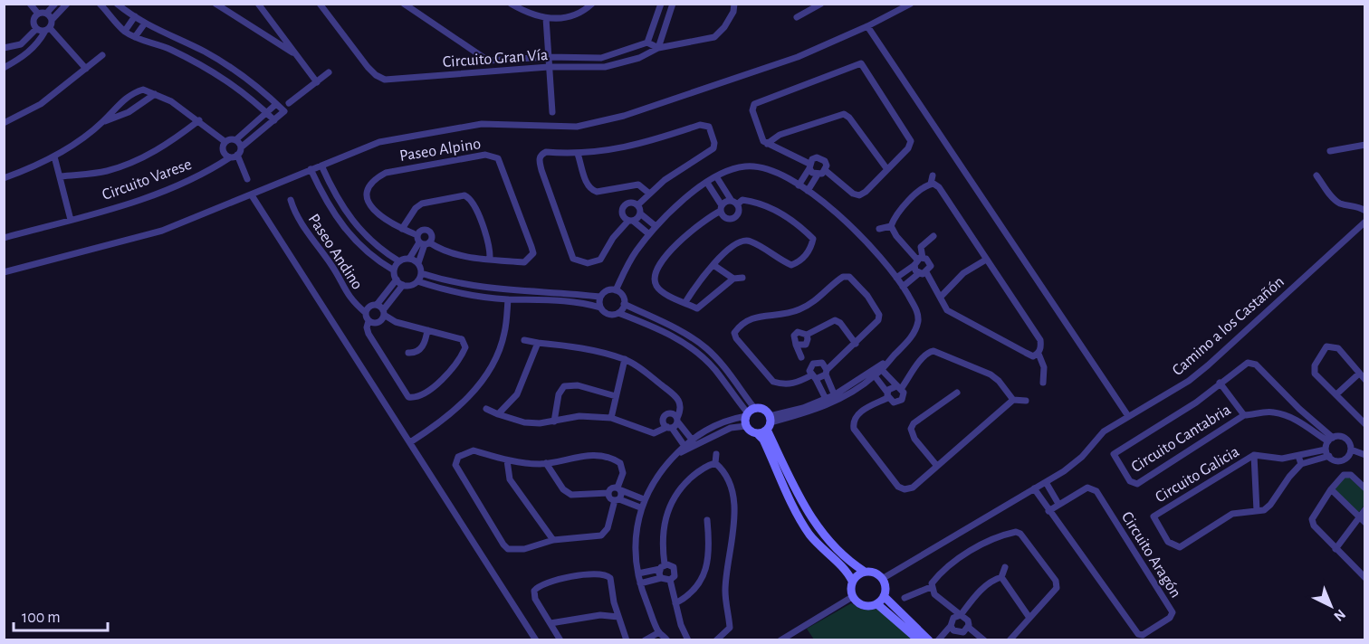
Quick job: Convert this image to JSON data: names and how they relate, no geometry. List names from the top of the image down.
{
  "streets": {
    "street": [
      "Circuito Gran Vía",
      "Paseo Alpino",
      "Circuito Varese",
      "Paseo Andino",
      "Camino a los Castañón",
      "Circuito Cantabria",
      "Circuito Galicia",
      "Circuito Aragón"
    ]
  },
  "crossings": [
    ["Camino a los Castañón", "Circuito Aragón"],
    ["Circuito Cantabria", "Circuito Galicia"]
  ],
  "scale_bar": "100 m",
  "north": "bottom right"
}
